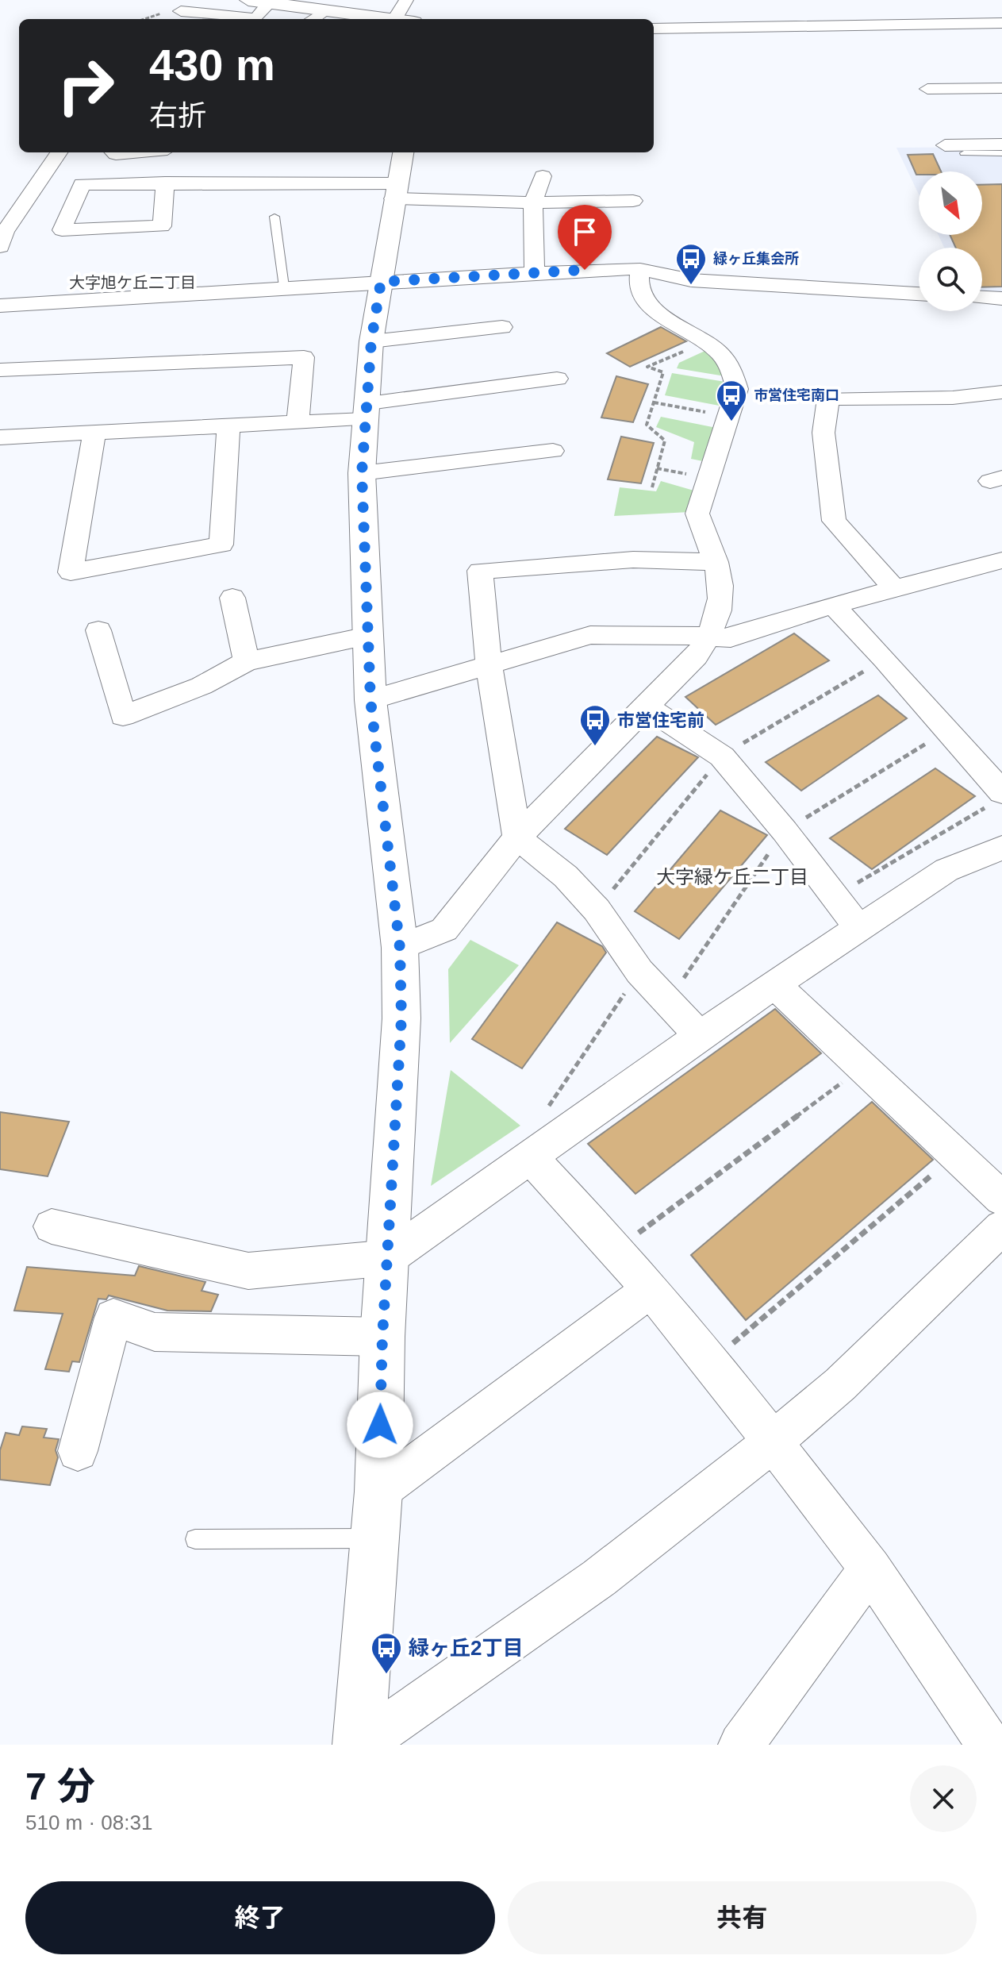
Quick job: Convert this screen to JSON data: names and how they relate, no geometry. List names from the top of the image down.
{
  "districts": ["大字旭ケ丘二丁目", "大字緑ケ丘二丁目"],
  "places": {
    "bus stop": [
      "緑ヶ丘集会所",
      "市営住宅南口",
      "市営住宅前",
      "緑ヶ丘2丁目"
    ]
  },
  "north": "bottom right",
  "page": {
    "turn": ["430 m", "右折"],
    "heading": ["7 分", "510 m · 08:31"],
    "buttons": ["終了", "共有"]
  }
}
